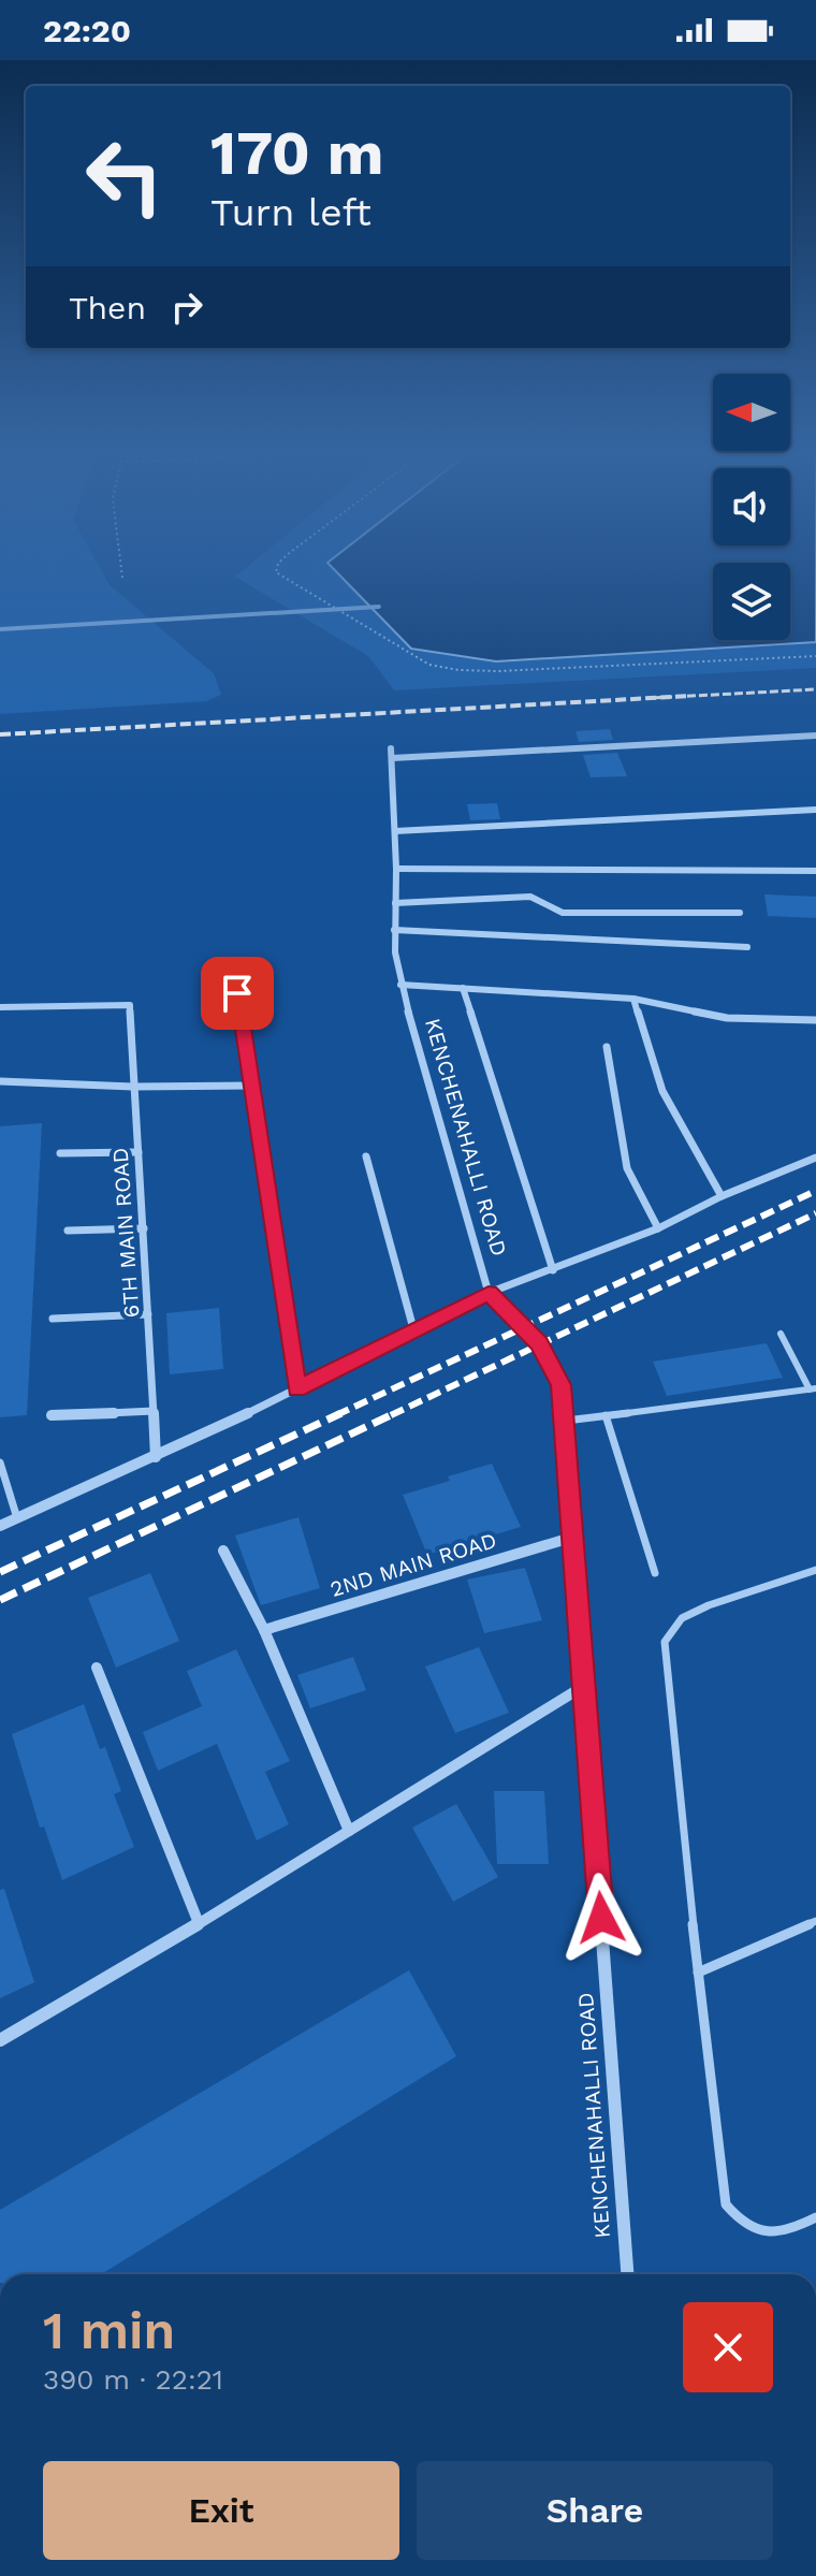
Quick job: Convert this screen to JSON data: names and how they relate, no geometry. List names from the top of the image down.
{
  "streets": {
    "street": ["KENCHENAHALLI ROAD", "6TH MAIN ROAD", "2ND MAIN ROAD"]
  },
  "crossings": [
    ["KENCHENAHALLI ROAD", "2ND MAIN ROAD"]
  ],
  "north": "left",
  "page": {
    "status": "22:20",
    "turn": ["170 m", "Turn left"],
    "then": "Then",
    "heading": ["1 min", "390 m · 22:21"],
    "buttons": ["Exit", "Share"]
  }
}
